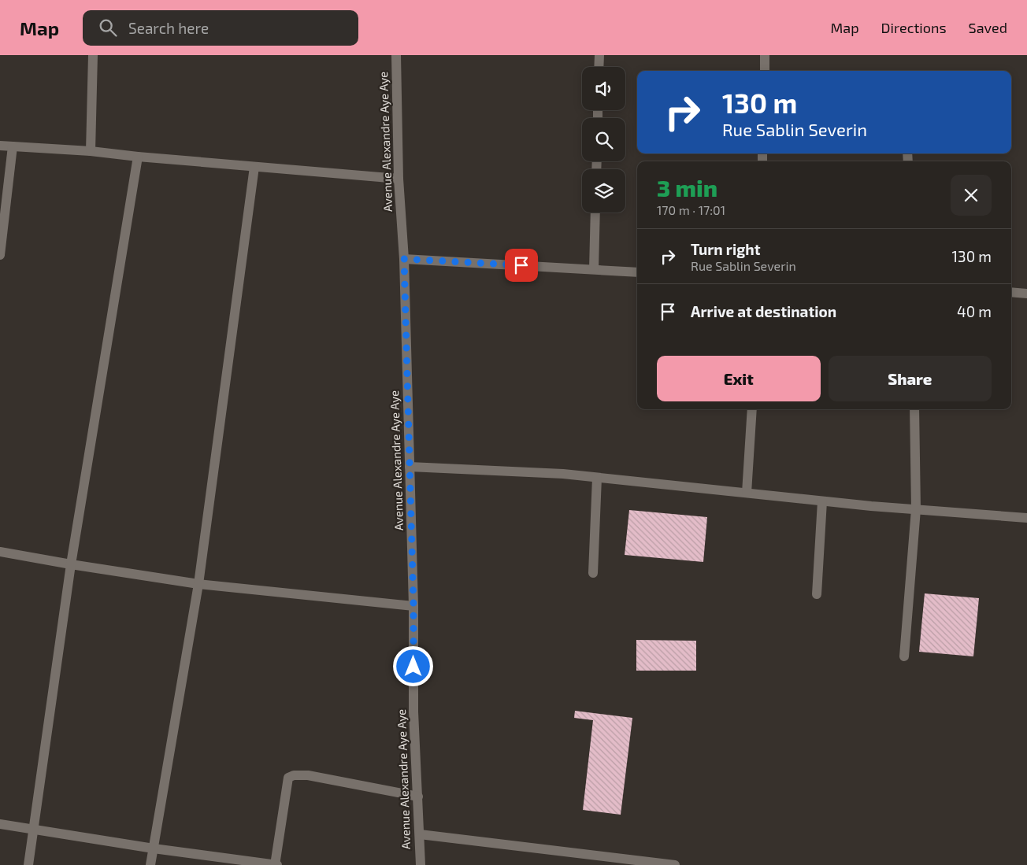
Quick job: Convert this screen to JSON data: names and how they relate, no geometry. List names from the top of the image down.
{
  "streets": {
    "street": ["Avenue Alexandre Aye Aye"]
  },
  "page": {
    "header": "Map",
    "search": "Search here",
    "nav": ["Map", "Directions", "Saved"],
    "turn": ["130 m", "Rue Sablin Severin"],
    "heading": ["3 min", "170 m · 17:01"],
    "list": [
      {
        "name": "Turn right",
        "note": "Rue Sablin Severin",
        "value": "130 m"
      },
      {
        "name": "Arrive at destination",
        "value": "40 m"
      }
    ],
    "buttons": ["Exit", "Share"]
  }
}
